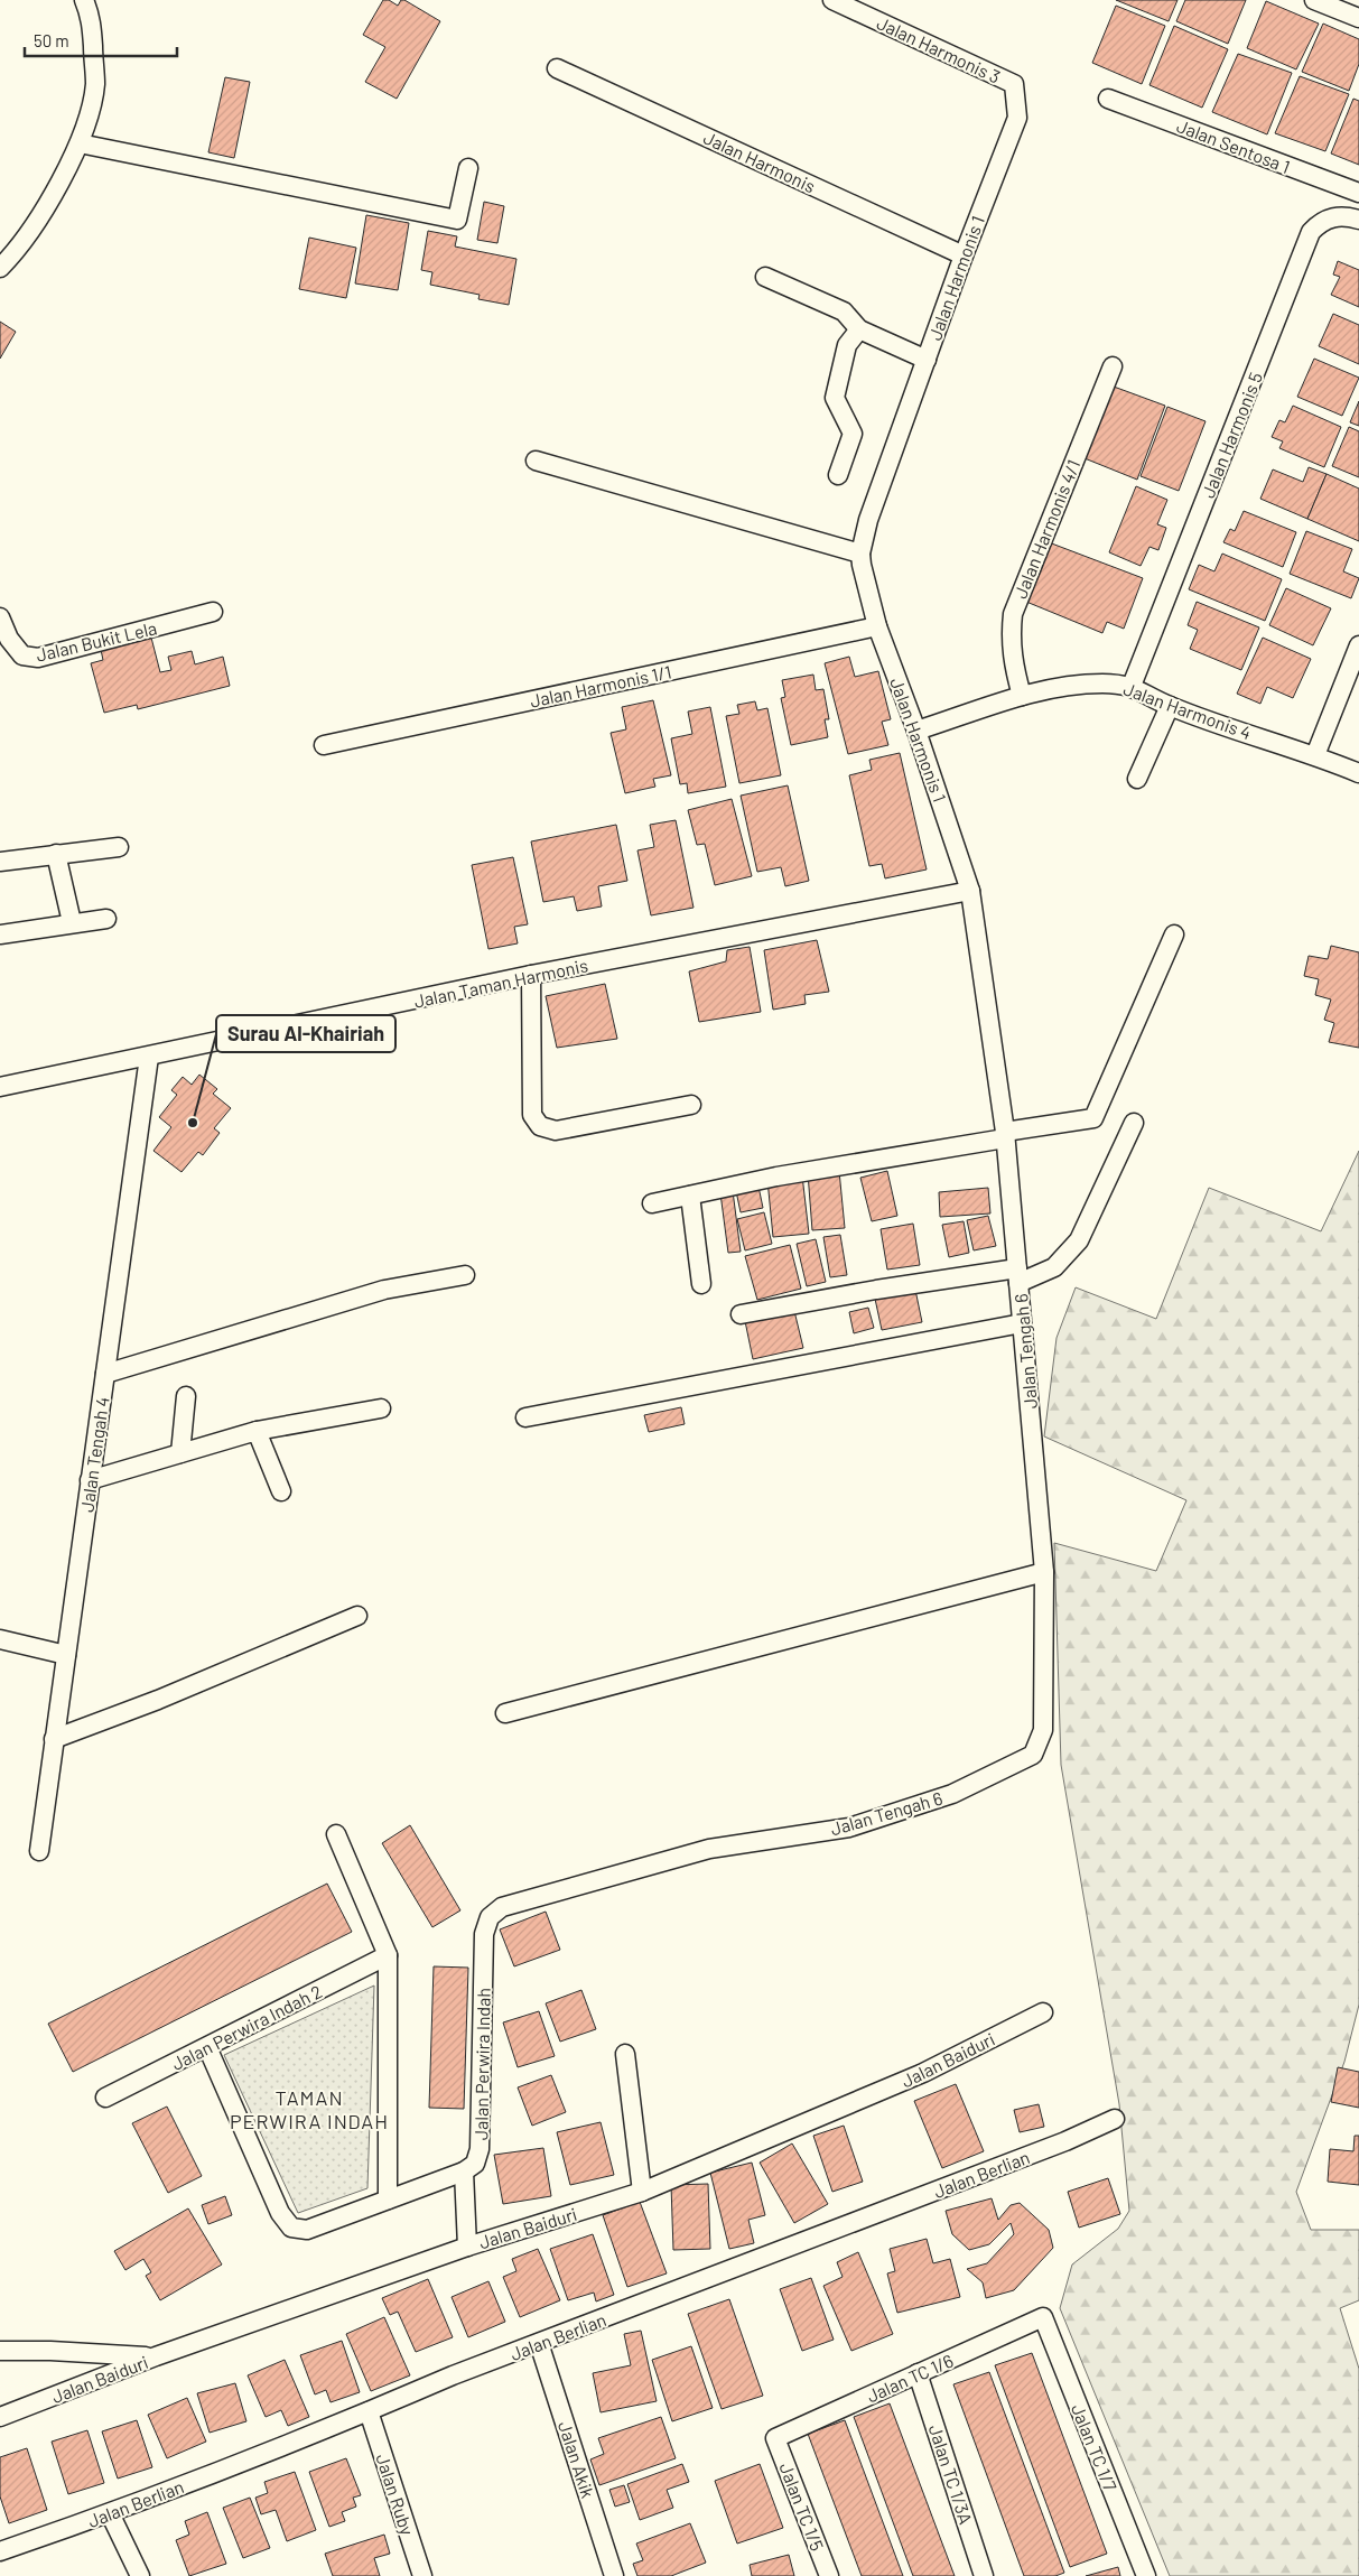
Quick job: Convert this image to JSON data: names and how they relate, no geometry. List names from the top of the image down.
{
  "streets": {
    "street": [
      "Jalan Harmonis 3",
      "Jalan Sentosa 1",
      "Jalan Harmonis",
      "Jalan Harmonis 1",
      "Jalan Harmonis 5",
      "Jalan Harmonis 4/1",
      "Jalan Bukit Lela",
      "Jalan Harmonis 1/1",
      "Jalan Harmonis 4",
      "Jalan Taman Harmonis",
      "Jalan Tengah 6",
      "Jalan Tengah 4",
      "Jalan Perwira Indah 2",
      "Jalan Baiduri",
      "Jalan Perwira Indah",
      "Jalan Berlian",
      "Jalan TC 1/6",
      "Jalan TC 1/7",
      "Jalan Akik",
      "Jalan TC 1/3A",
      "Jalan Ruby",
      "Jalan TC 1/5"
    ]
  },
  "crossings": [
    ["Jalan Harmonis 3", "Jalan Harmonis 1"],
    ["Jalan Harmonis", "Jalan Harmonis 1"],
    ["Jalan Harmonis 1", "Jalan Harmonis 1/1"],
    ["Jalan Harmonis 1", "Jalan Harmonis 4"],
    ["Jalan Harmonis 1", "Jalan Taman Harmonis"],
    ["Jalan Harmonis 1", "Jalan Tengah 6"],
    ["Jalan Harmonis 5", "Jalan Harmonis 4"],
    ["Jalan Harmonis 4/1", "Jalan Harmonis 4"],
    ["Jalan Taman Harmonis", "Jalan Tengah 4"],
    ["Jalan Tengah 6", "Jalan Perwira Indah"],
    ["Jalan Berlian", "Jalan Akik"],
    ["Jalan Berlian", "Jalan Ruby"],
    ["Jalan TC 1/6", "Jalan TC 1/7"],
    ["Jalan TC 1/6", "Jalan TC 1/3A"],
    ["Jalan TC 1/6", "Jalan TC 1/5"]
  ],
  "districts": ["TAMAN PERWIRA INDAH"],
  "places": ["Surau Al-Khairiah"],
  "scale_bar": "50 m"
}
